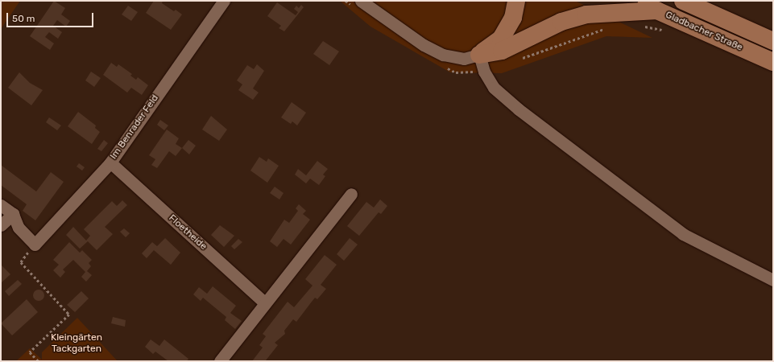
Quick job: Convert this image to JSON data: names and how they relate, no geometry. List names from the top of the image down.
{
  "streets": {
    "main road": ["Gladbacher Straße"],
    "street": ["Im Benrader Feld", "Floetheide"]
  },
  "crossings": [
    ["Im Benrader Feld", "Floetheide"]
  ],
  "parks": ["Kleingärten Tackgarten"],
  "scale_bar": "50 m"
}
